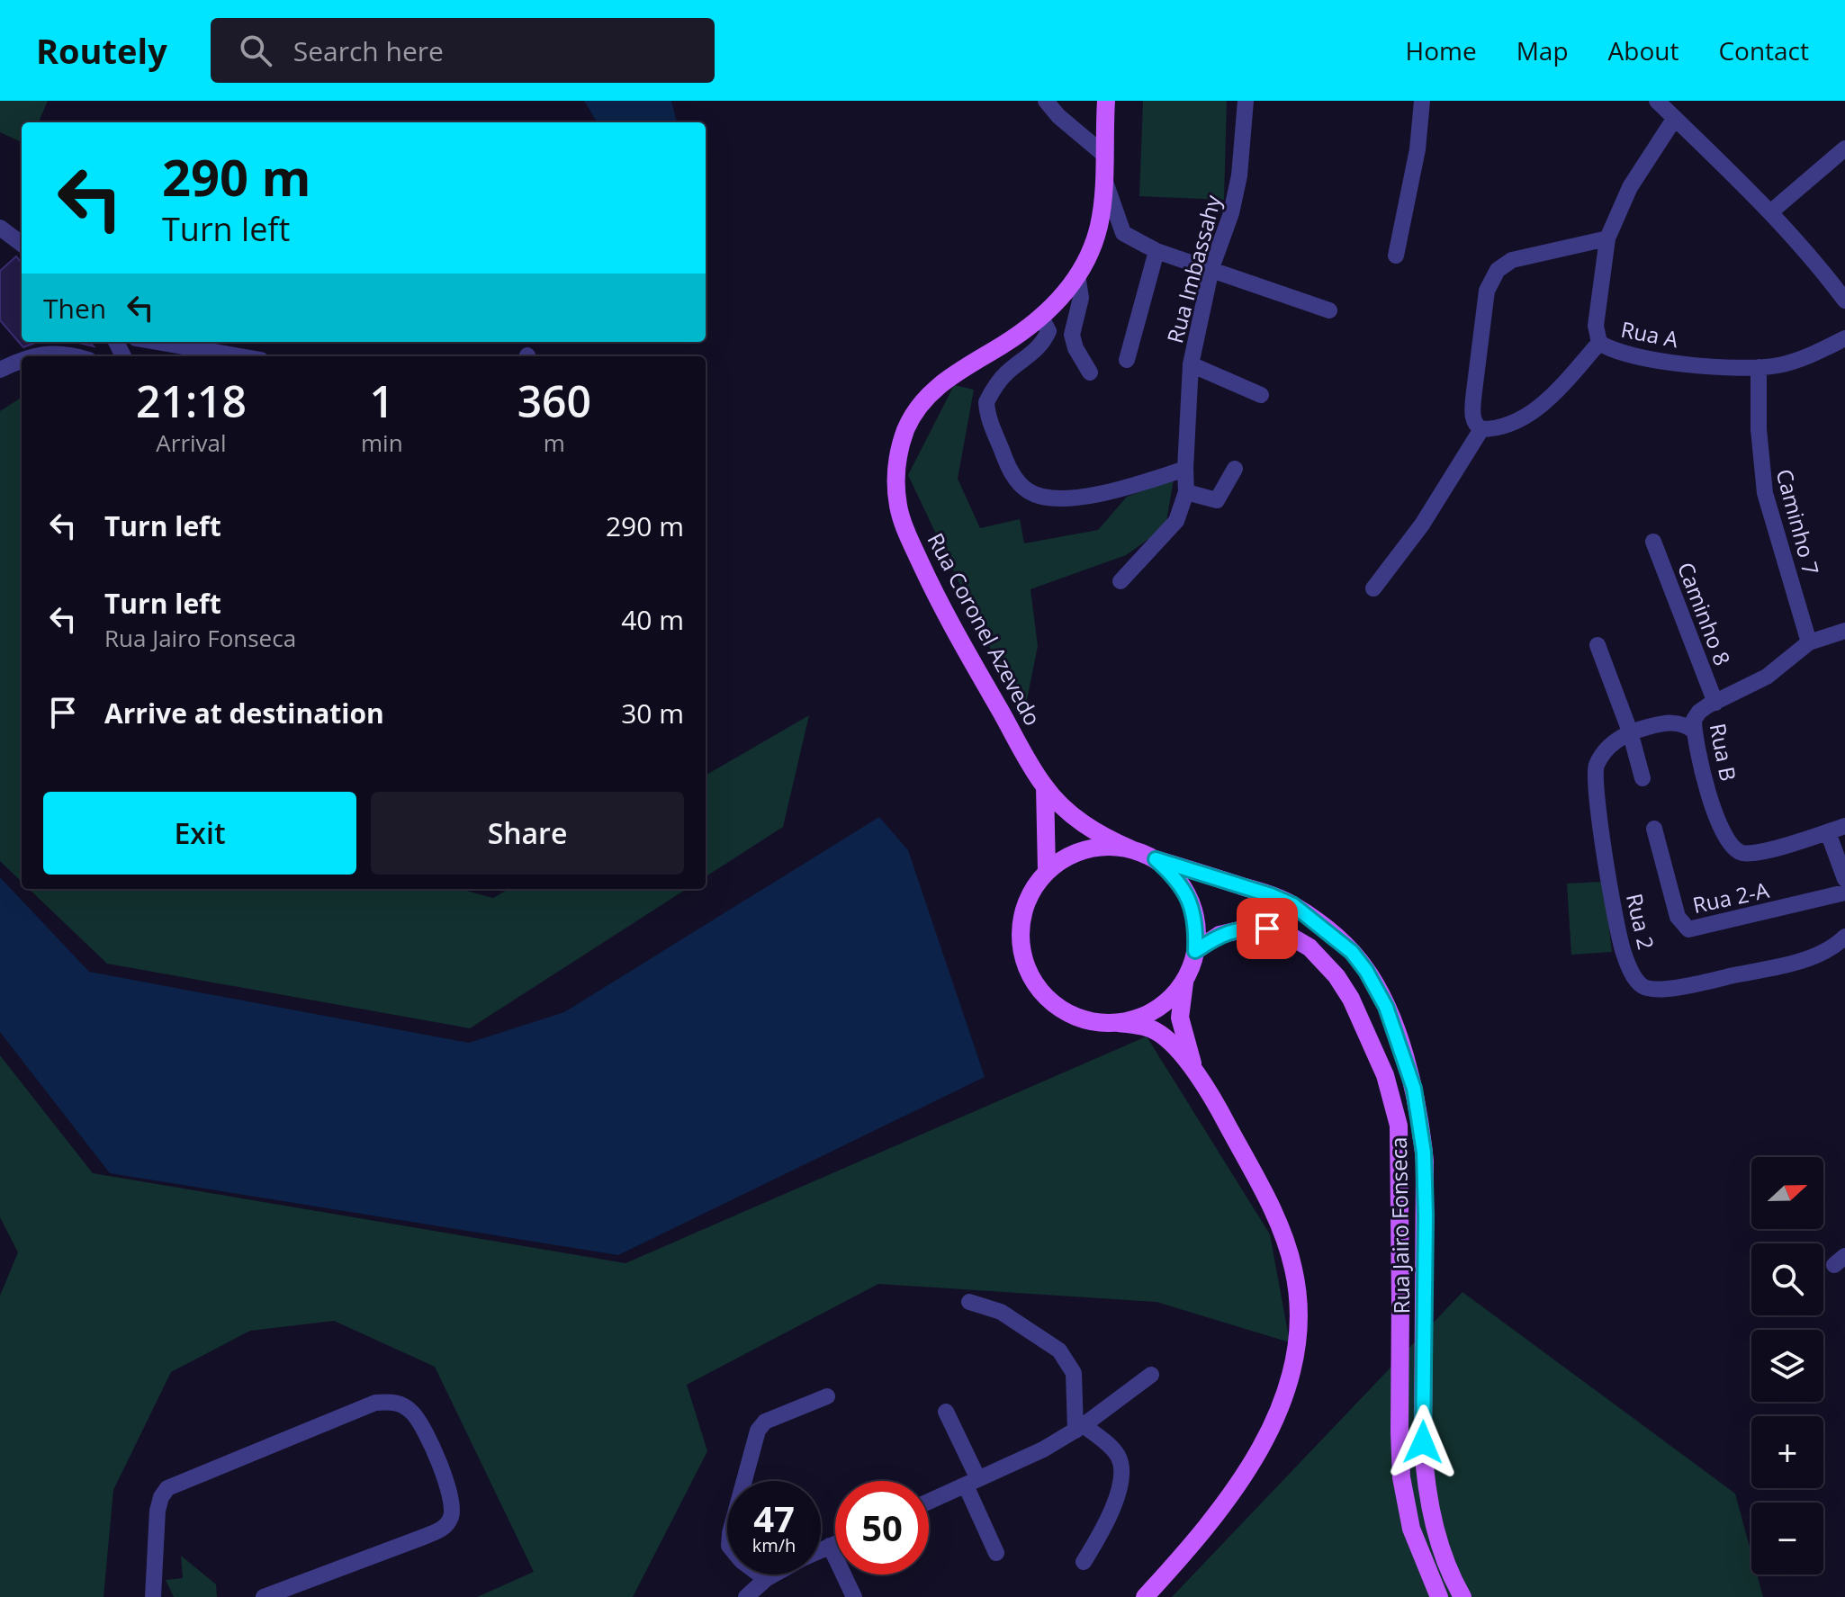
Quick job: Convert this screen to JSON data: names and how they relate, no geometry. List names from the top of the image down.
{
  "streets": {
    "main road": ["Rua Coronel Azevedo", "Rua Jairo Fonseca"],
    "street": [
      "Rua Imbassahy",
      "Rua A",
      "Caminho 7",
      "Caminho 8",
      "Rua B",
      "Rua 2-A",
      "Rua 2"
    ]
  },
  "crossings": [
    ["Rua A", "Caminho 7"],
    ["Caminho 7", "Rua B"],
    ["Caminho 8", "Rua B"],
    ["Rua B", "Rua 2"]
  ],
  "north": "right",
  "page": {
    "header": "Routely",
    "search": "Search here",
    "nav": [
      "Home",
      "Map",
      "About",
      "Contact"
    ],
    "turn": ["290 m", "Turn left"],
    "then": "Then",
    "eta": [
      "21:18",
      "Arrival",
      "1",
      "min",
      "360",
      "m"
    ],
    "list": [
      {
        "name": "Turn left",
        "value": "290 m"
      },
      {
        "name": "Turn left",
        "note": "Rua Jairo Fonseca",
        "value": "40 m"
      },
      {
        "name": "Arrive at destination",
        "value": "30 m"
      }
    ],
    "buttons": ["Exit", "Share"],
    "map_buttons": ["+", "−"],
    "speed": "47 km/h",
    "limit": "50"
  }
}
